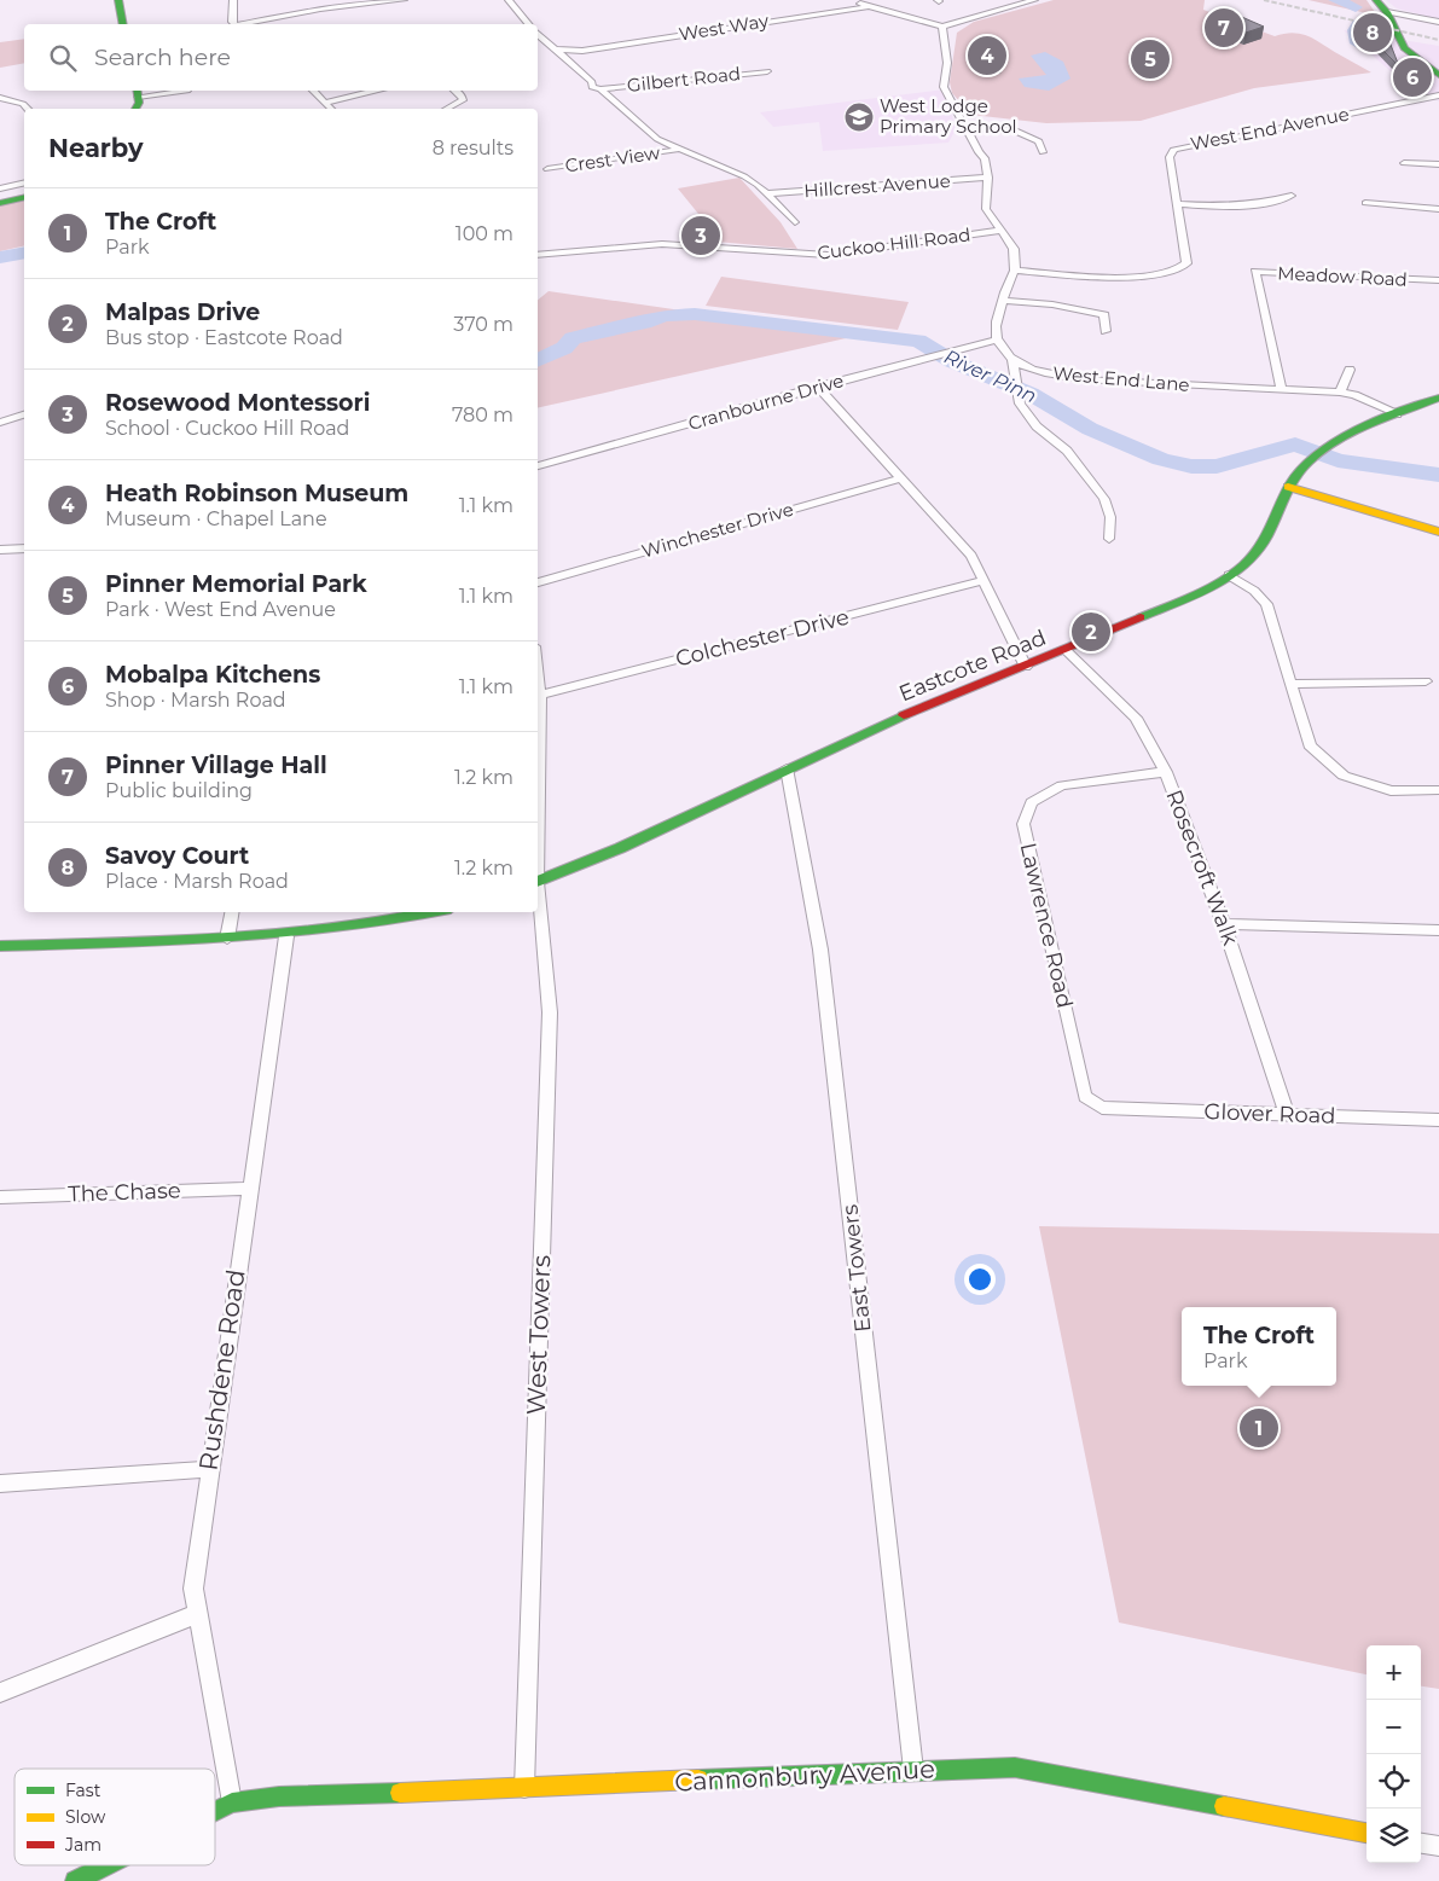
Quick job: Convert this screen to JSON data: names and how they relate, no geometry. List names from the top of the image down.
{
  "streets": {
    "street": [
      "West Way",
      "Gilbert Road",
      "West End Avenue",
      "Crest View",
      "Hillcrest Avenue",
      "Cuckoo Hill Road",
      "Meadow Road",
      "West End Lane",
      "Cranbourne Drive",
      "Winchester Drive",
      "Colchester Drive",
      "Eastcote Road",
      "Rosecroft Walk",
      "Lawrence Road",
      "Glover Road",
      "The Chase",
      "East Towers",
      "West Towers",
      "Rushdene Road",
      "Cannonbury Avenue"
    ]
  },
  "crossings": [
    ["Meadow Road", "West End Lane"],
    ["West End Lane", "Cranbourne Drive"],
    ["West End Lane", "Eastcote Road"],
    ["Colchester Drive", "West Towers"],
    ["Eastcote Road", "Rosecroft Walk"],
    ["Eastcote Road", "East Towers"],
    ["Rosecroft Walk", "Lawrence Road"],
    ["Rosecroft Walk", "Glover Road"],
    ["Lawrence Road", "Glover Road"],
    ["The Chase", "Rushdene Road"],
    ["East Towers", "Cannonbury Avenue"],
    ["West Towers", "Cannonbury Avenue"],
    ["Rushdene Road", "Cannonbury Avenue"]
  ],
  "water": ["River Pinn"],
  "places": {
    "school or university": ["West Lodge Primary School"]
  },
  "legend": ["Fast", "Slow", "Jam"],
  "page": {
    "pins": [
      "7",
      "8",
      "4",
      "5",
      "6",
      "3",
      "2",
      "1"
    ],
    "search": "Search here",
    "heading": ["Nearby", "8 results"],
    "list": [
      {
        "mark": "1",
        "name": "The Croft",
        "note": "Park",
        "value": "100 m"
      },
      {
        "mark": "2",
        "name": "Malpas Drive",
        "note": "Bus stop · Eastcote Road",
        "value": "370 m"
      },
      {
        "mark": "3",
        "name": "Rosewood Montessori",
        "note": "School · Cuckoo Hill Road",
        "value": "780 m"
      },
      {
        "mark": "4",
        "name": "Heath Robinson Museum",
        "note": "Museum · Chapel Lane",
        "value": "1.1 km"
      },
      {
        "mark": "5",
        "name": "Pinner Memorial Park",
        "note": "Park · West End Avenue",
        "value": "1.1 km"
      },
      {
        "mark": "6",
        "name": "Mobalpa Kitchens",
        "note": "Shop · Marsh Road",
        "value": "1.1 km"
      },
      {
        "mark": "7",
        "name": "Pinner Village Hall",
        "note": "Public building",
        "value": "1.2 km"
      },
      {
        "mark": "8",
        "name": "Savoy Court",
        "note": "Place · Marsh Road",
        "value": "1.2 km"
      }
    ],
    "popup": ["The Croft", "Park"],
    "map_buttons": ["+", "−"]
  }
}
